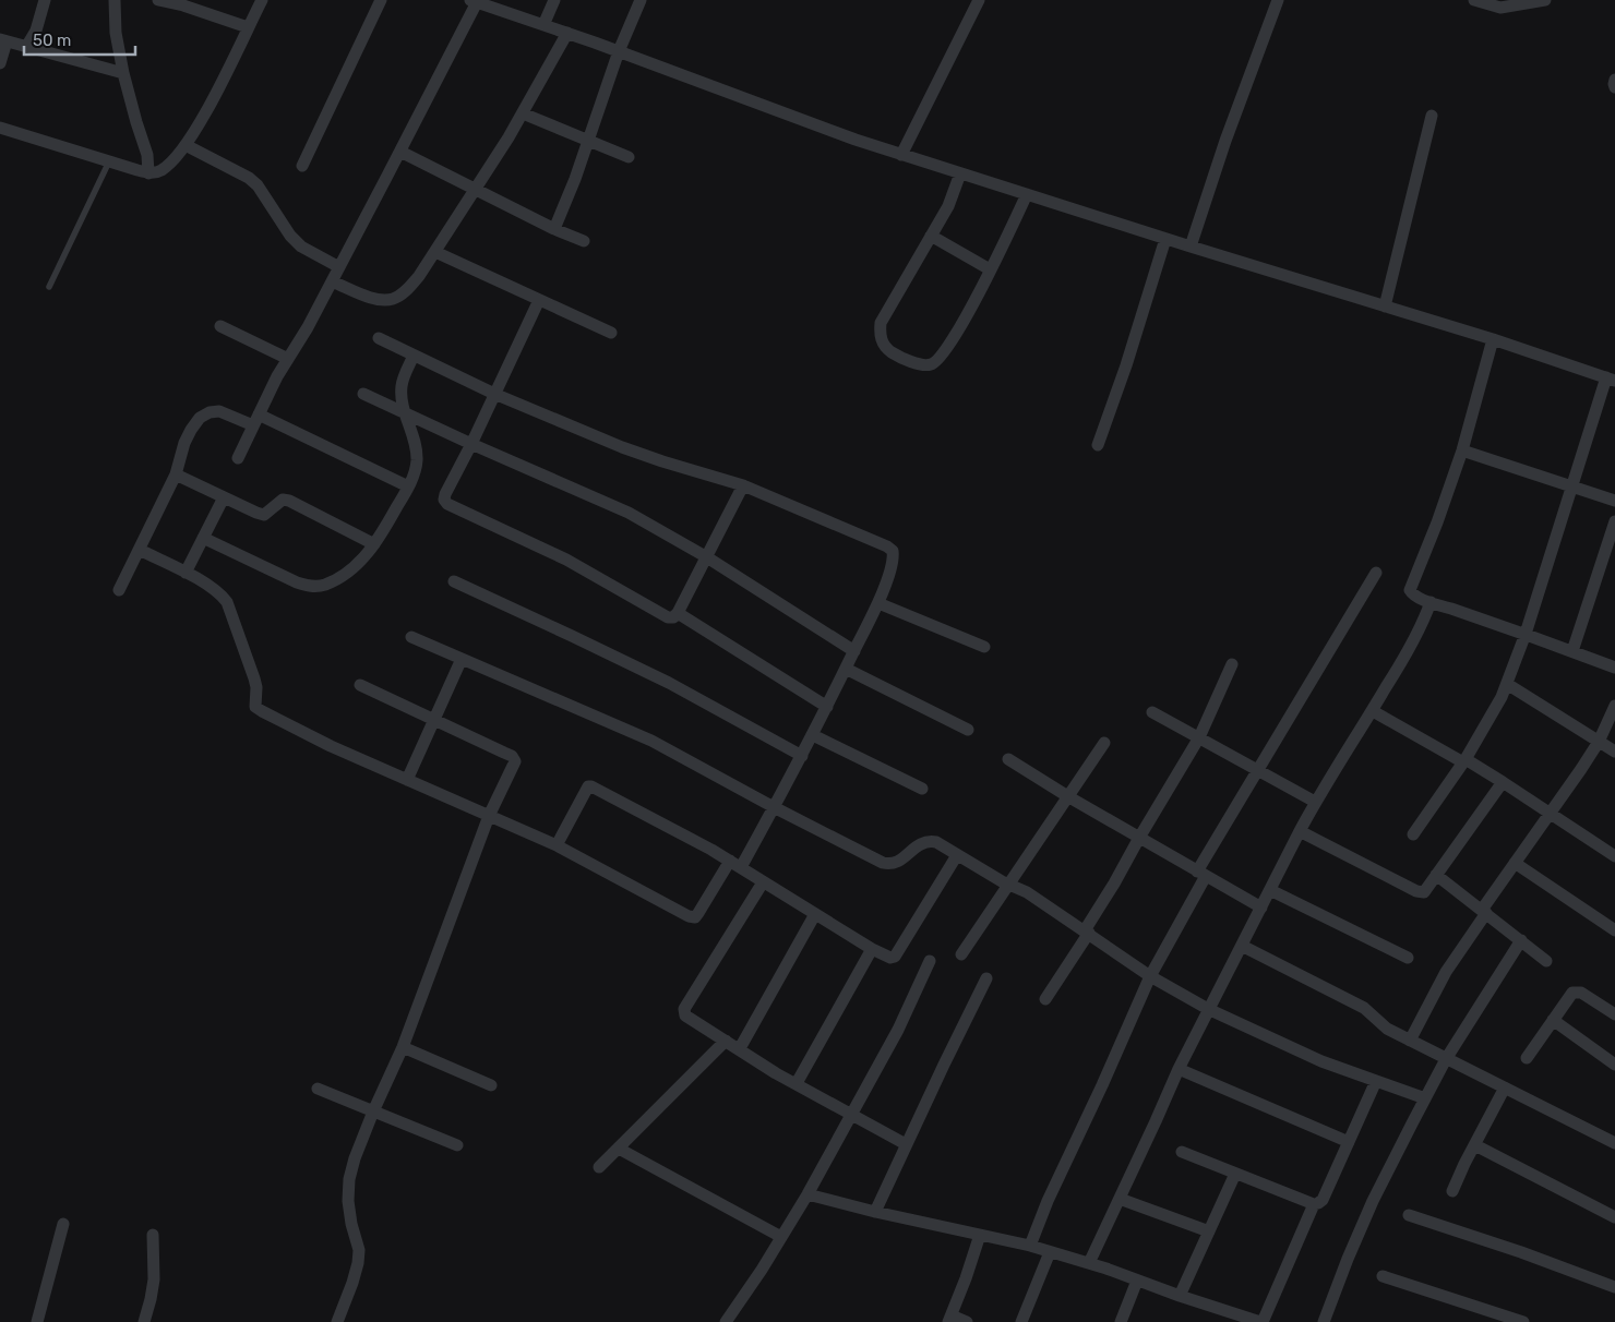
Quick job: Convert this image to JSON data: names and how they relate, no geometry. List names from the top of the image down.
{
  "scale_bar": "50 m"
}
